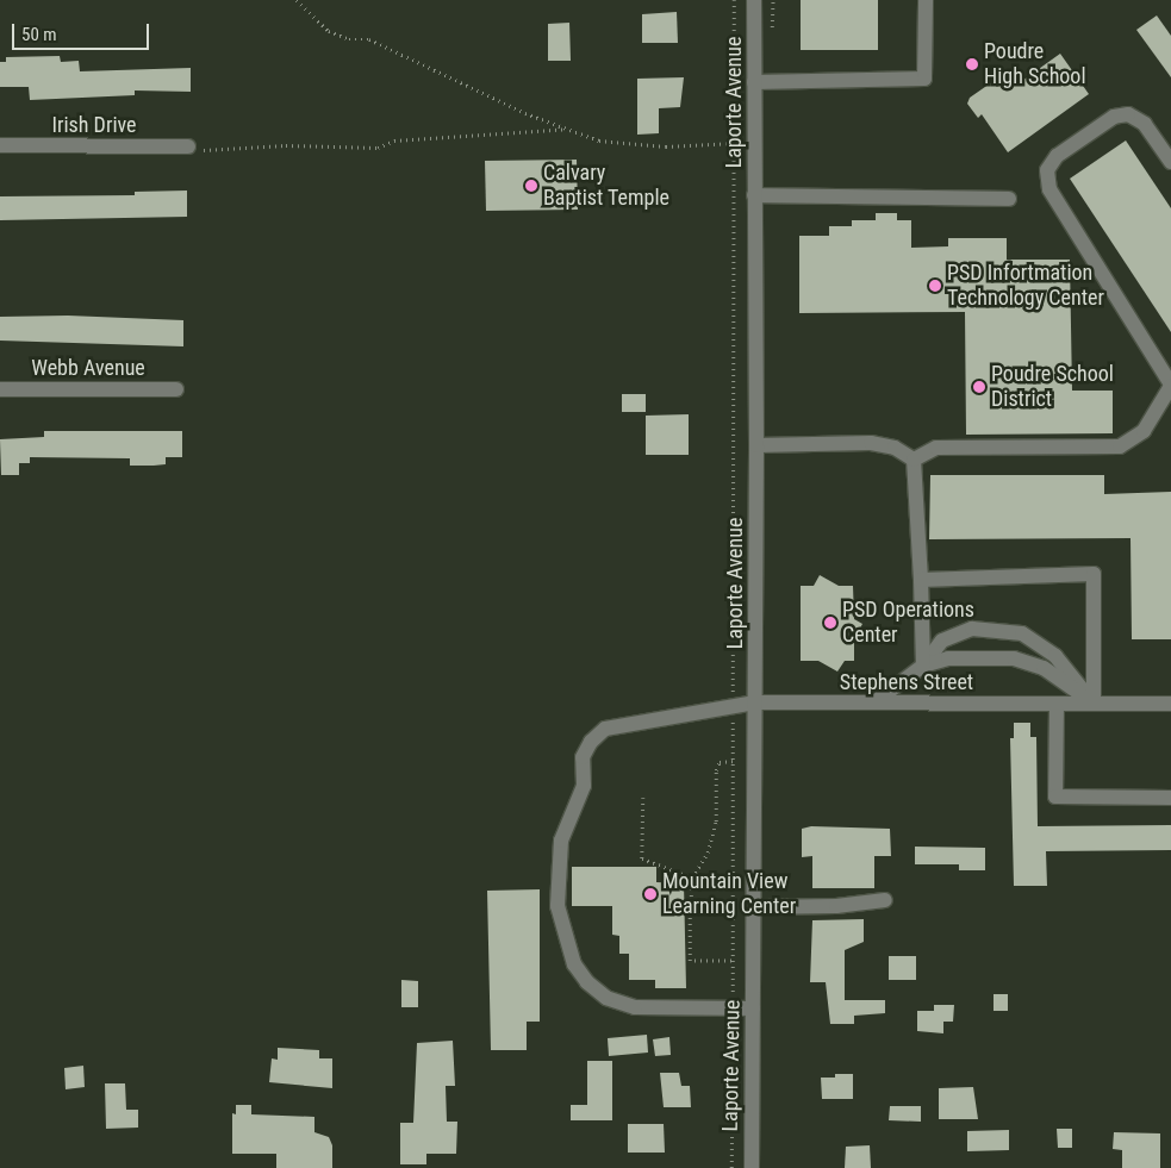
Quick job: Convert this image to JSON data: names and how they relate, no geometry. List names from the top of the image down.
{
  "streets": {
    "street": [
      "Laporte Avenue",
      "Irish Drive",
      "Webb Avenue",
      "Stephens Street"
    ]
  },
  "crossings": [
    ["Laporte Avenue", "Stephens Street"]
  ],
  "places": [
    "Poudre High School",
    "Calvary Baptist Temple",
    "PSD Infortmation Technology Center",
    "Poudre School District",
    "PSD Operations Center",
    "Mountain View Learning Center"
  ],
  "scale_bar": "50 m"
}
